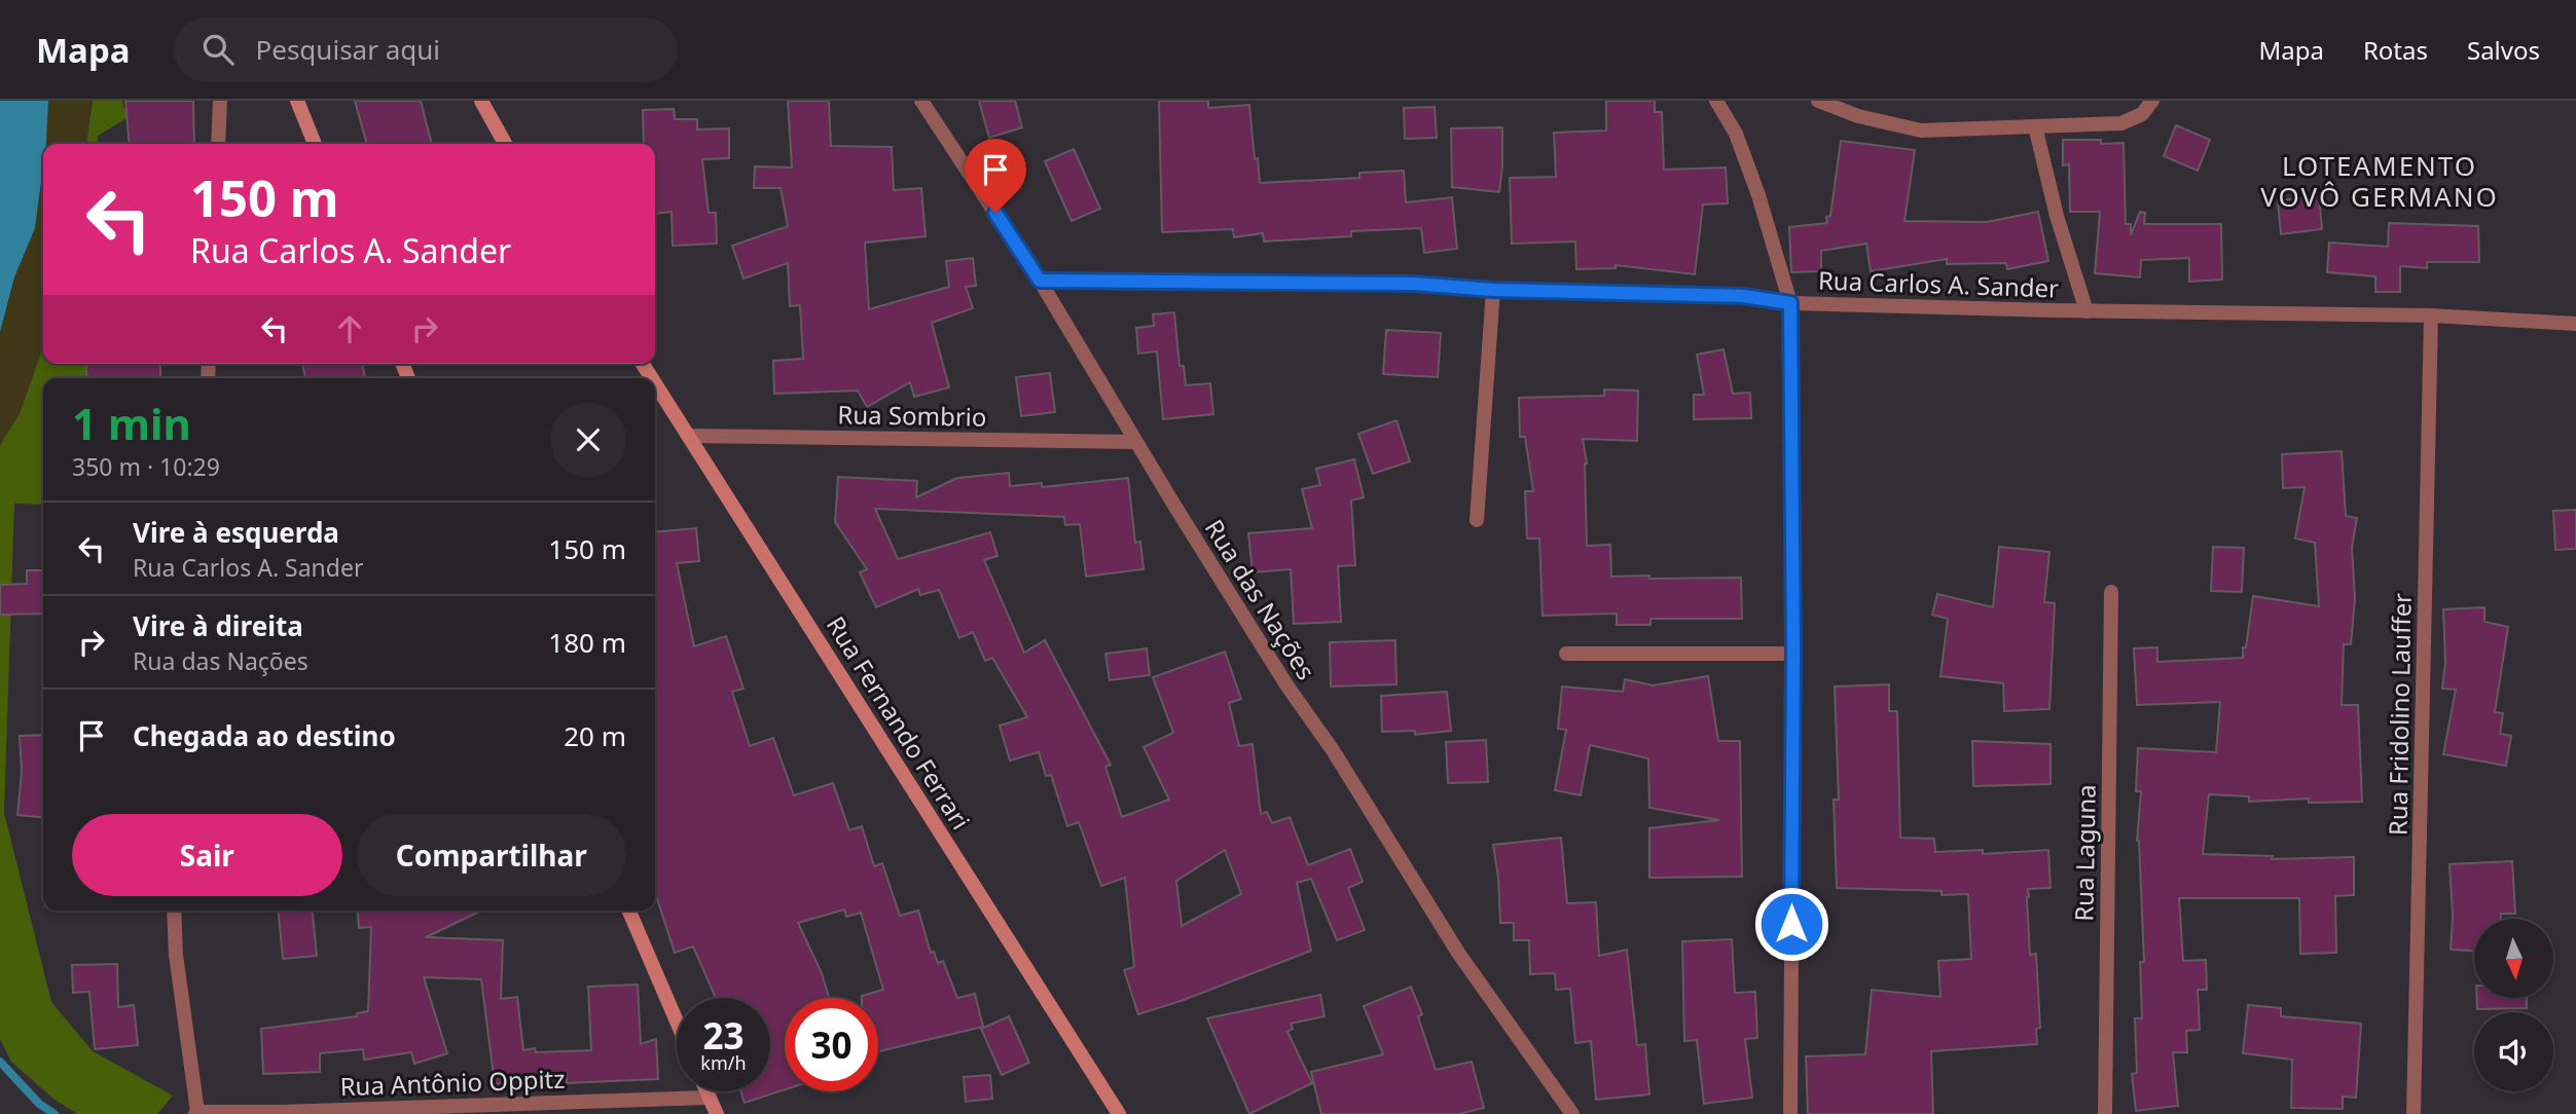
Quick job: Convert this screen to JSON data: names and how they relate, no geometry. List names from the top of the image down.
{
  "streets": {
    "main road": ["Rua Fernando Ferrari"],
    "street": [
      "Rua Carlos A. Sander",
      "Rua Sombrio",
      "Rua das Nações",
      "Rua Fridolino Lauffer",
      "Rua Laguna",
      "Rua Antônio Oppitz"
    ]
  },
  "crossings": [
    ["Rua Carlos A. Sander", "Rua das Nações"],
    ["Rua Carlos A. Sander", "Rua Fridolino Lauffer"],
    ["Rua Sombrio", "Rua das Nações"],
    ["Rua Sombrio", "Rua Fernando Ferrari"]
  ],
  "districts": ["LOTEAMENTO VOVÔ GERMANO"],
  "north": "bottom",
  "page": {
    "header": "Mapa",
    "search": "Pesquisar aqui",
    "nav": ["Mapa", "Rotas", "Salvos"],
    "turn": ["150 m", "Rua Carlos A. Sander"],
    "heading": ["1 min", "350 m · 10:29"],
    "list": [
      {
        "name": "Vire à esquerda",
        "note": "Rua Carlos A. Sander",
        "value": "150 m"
      },
      {
        "name": "Vire à direita",
        "note": "Rua das Nações",
        "value": "180 m"
      },
      {
        "name": "Chegada ao destino",
        "value": "20 m"
      }
    ],
    "buttons": ["Sair", "Compartilhar"],
    "speed": "23 km/h",
    "limit": "30"
  }
}
